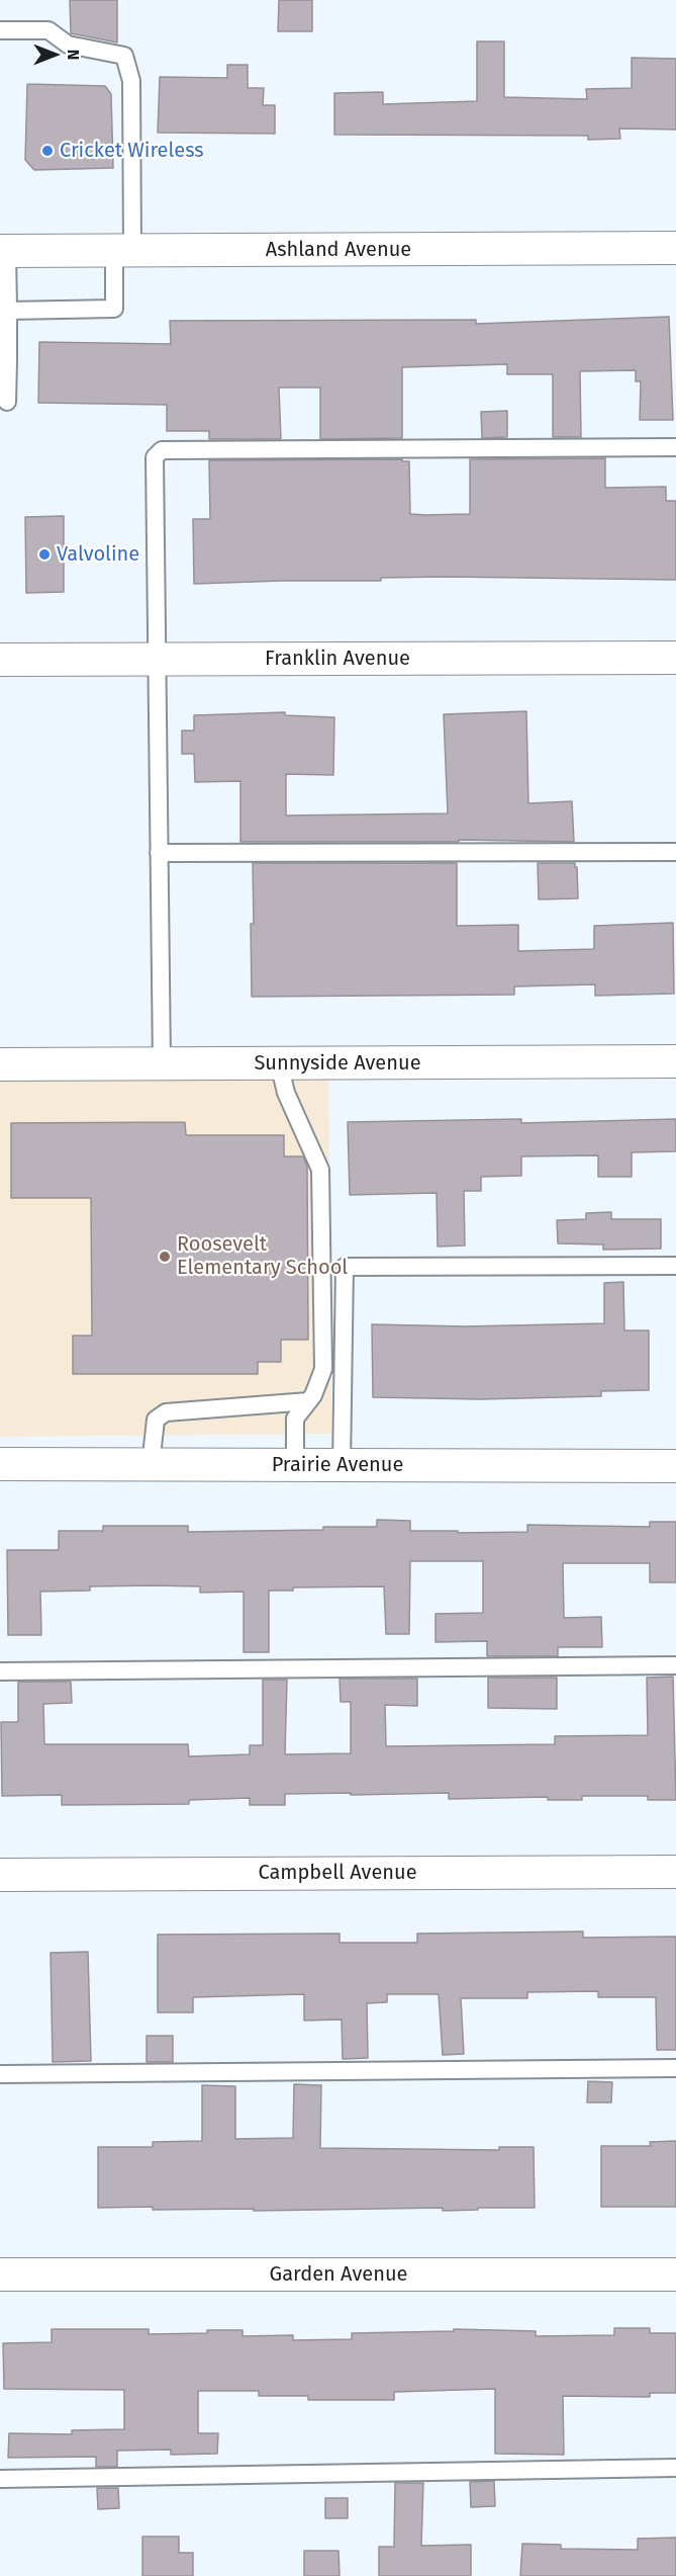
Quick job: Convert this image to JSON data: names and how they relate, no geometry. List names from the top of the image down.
{
  "streets": {
    "street": [
      "Ashland Avenue",
      "Franklin Avenue",
      "Sunnyside Avenue",
      "Prairie Avenue",
      "Campbell Avenue",
      "Garden Avenue"
    ]
  },
  "places": ["Cricket Wireless", "Valvoline", "Roosevelt Elementary School"],
  "north": "right"
}
